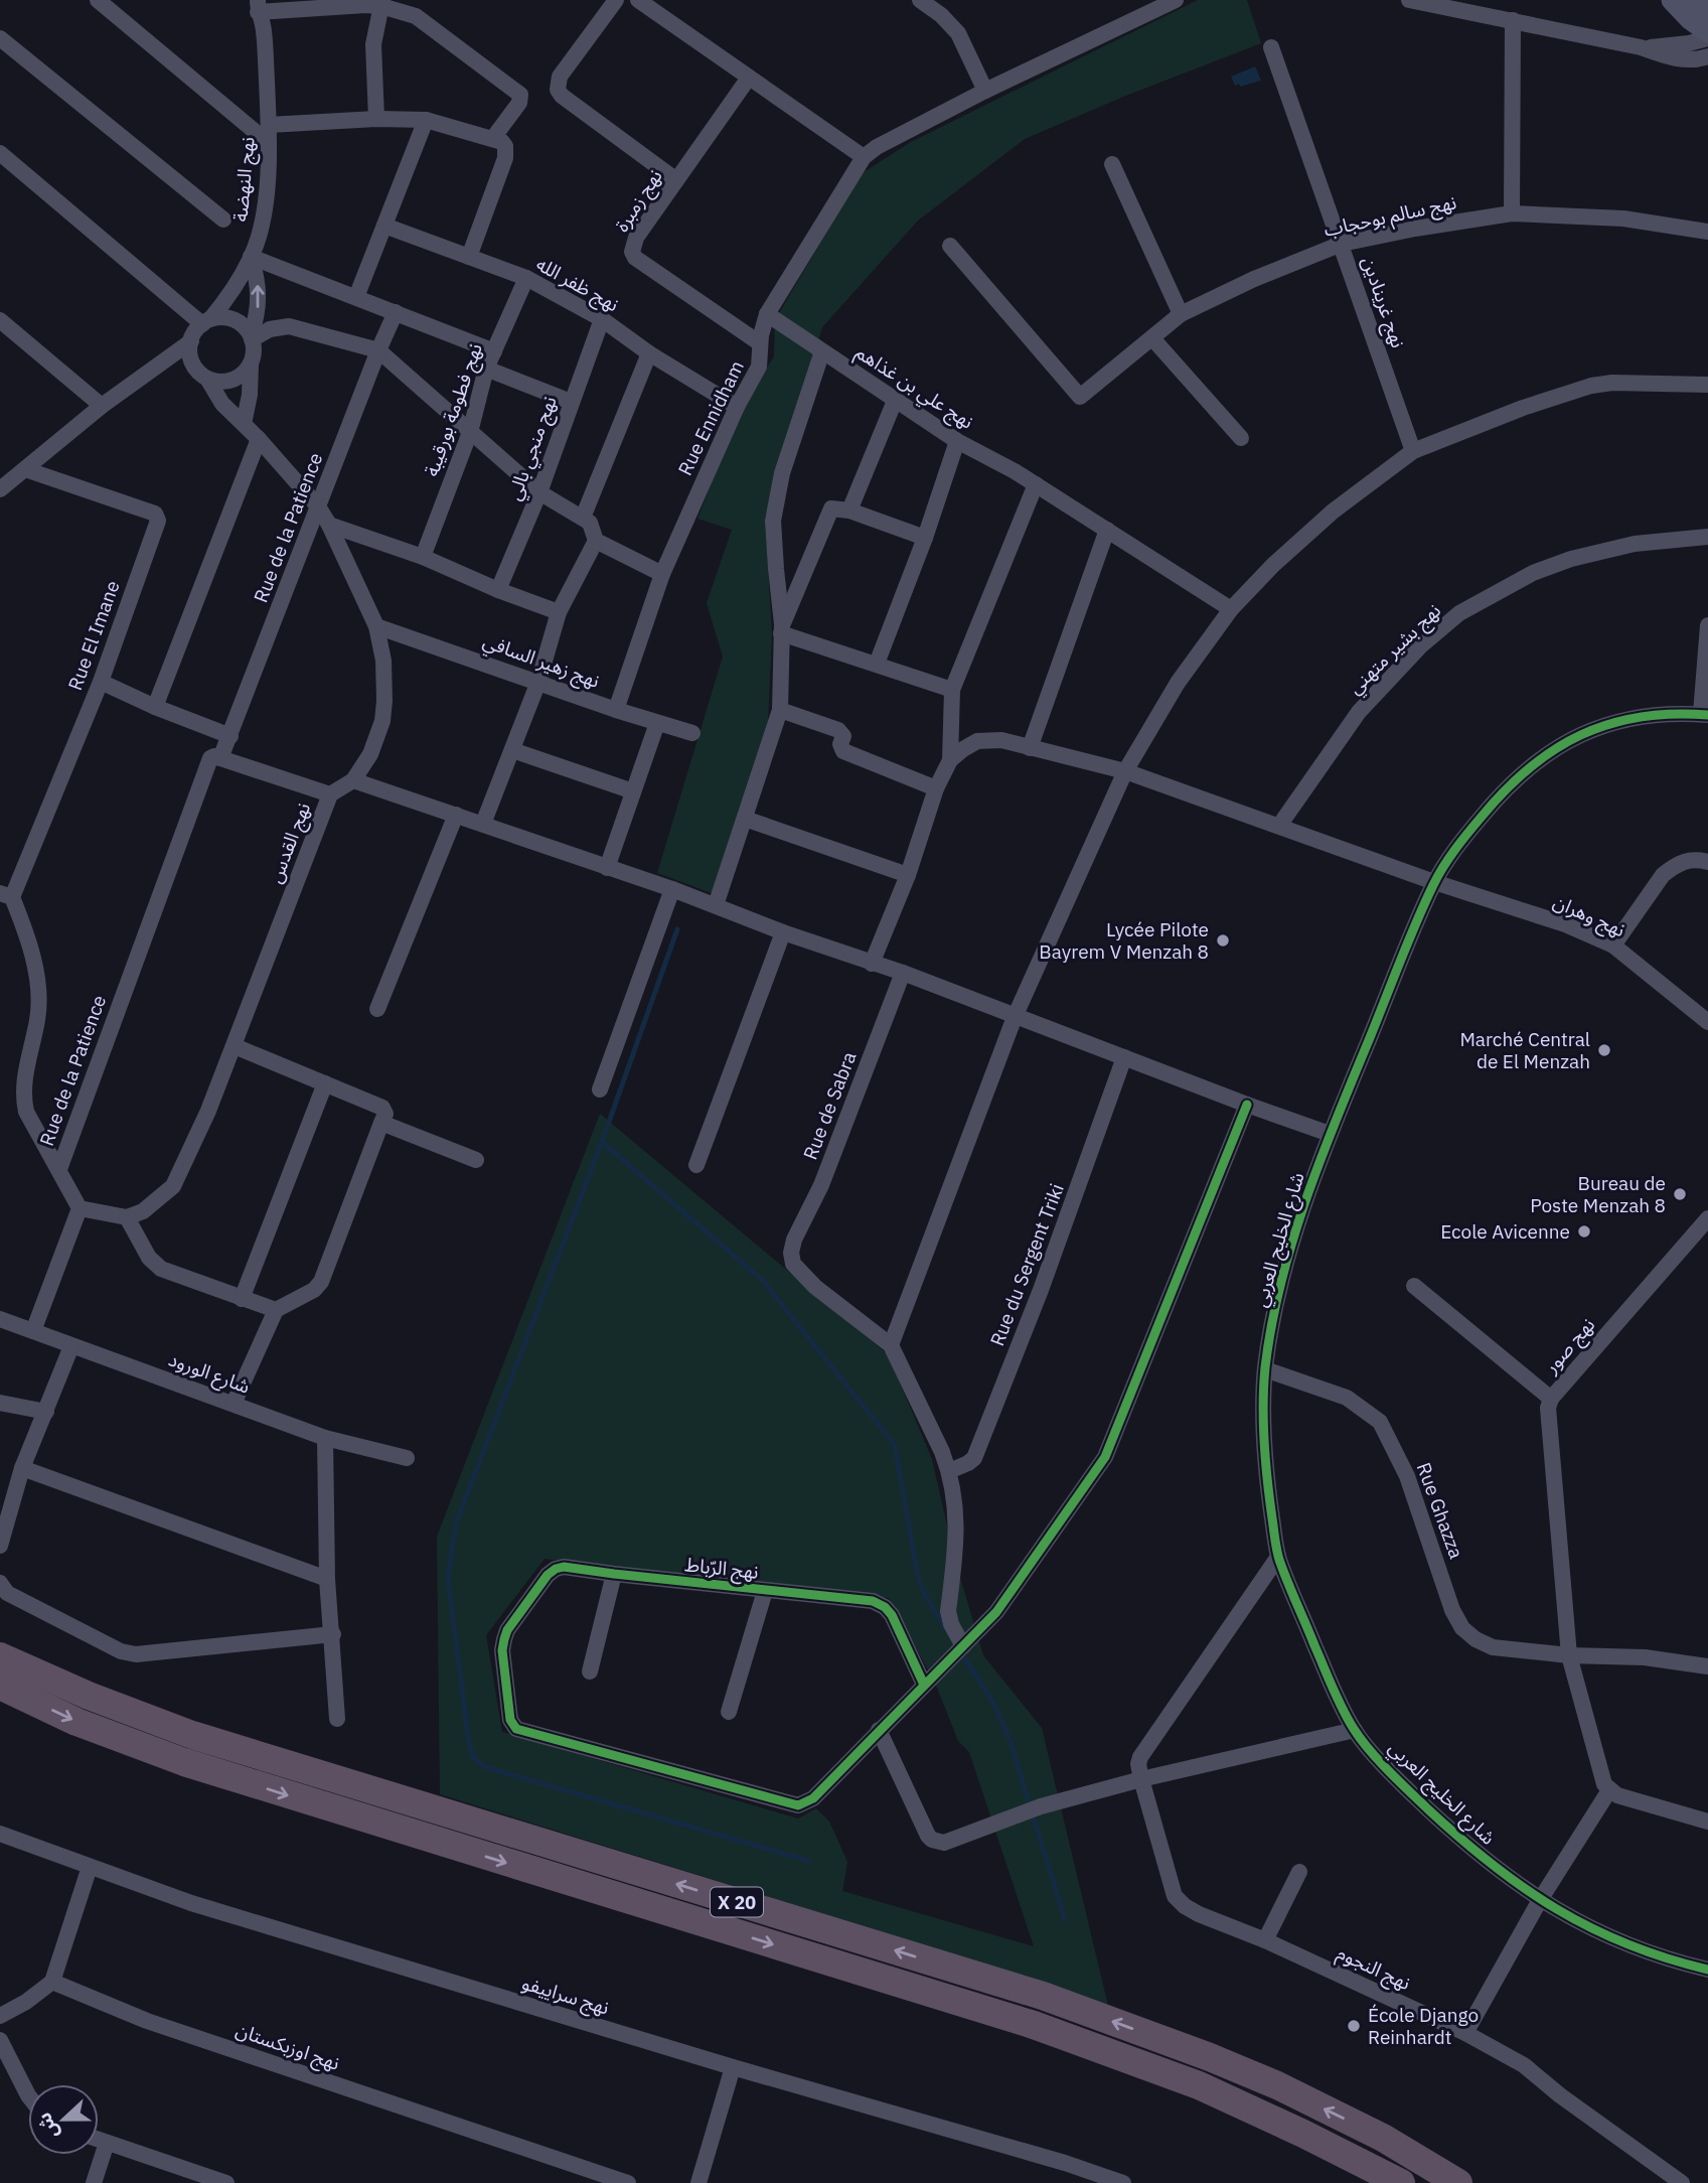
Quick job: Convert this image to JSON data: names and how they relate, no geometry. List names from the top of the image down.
{
  "streets": {
    "highway": ["X 20"],
    "street": [
      "نهج النهضة",
      "نهج زمبرة",
      "نهج سالم بوحجاب",
      "نهج ظفر الله",
      "نهج غرينادين",
      "نهج علي بن غذاهم",
      "نهج فطومة بورقيبة",
      "Rue Ennidham",
      "نهج منجي بالي",
      "Rue de la Patience",
      "Rue El Imane",
      "نهج بشير متهني",
      "نهج زهير السافي",
      "نهج القدس",
      "نهج وهران",
      "Rue de Sabra",
      "شارع الخليج العربي",
      "Rue du Sergent Triki",
      "نهج صور",
      "شارع الورود",
      "Rue Ghazza",
      "نهج الرّباط",
      "نهج النجوم",
      "نهج سراييفو",
      "نهج اوزبكستان"
    ]
  },
  "crossings": [
    ["نهج النهضة", "نهج القدس"],
    ["نهج زمبرة", "Rue Ennidham"],
    ["نهج سالم بوحجاب", "نهج غرينادين"],
    ["نهج ظفر الله", "نهج فطومة بورقيبة"],
    ["نهج ظفر الله", "Rue Ennidham"],
    ["نهج ظفر الله", "نهج منجي بالي"],
    ["نهج علي بن غذاهم", "Rue Ennidham"],
    ["Rue Ennidham", "نهج زهير السافي"],
    ["Rue de la Patience", "نهج القدس"],
    ["نهج بشير متهني", "نهج وهران"],
    ["نهج زهير السافي", "نهج القدس"],
    ["نهج وهران", "شارع الخليج العربي"],
    ["شارع الخليج العربي", "Rue Ghazza"]
  ],
  "places": [
    "Lycée Pilote Bayrem V Menzah 8",
    "Marché Central de El Menzah",
    "Bureau de Poste Menzah 8",
    "Ecole Avicenne",
    "École Django Reinhardt"
  ],
  "north": "left"
}
